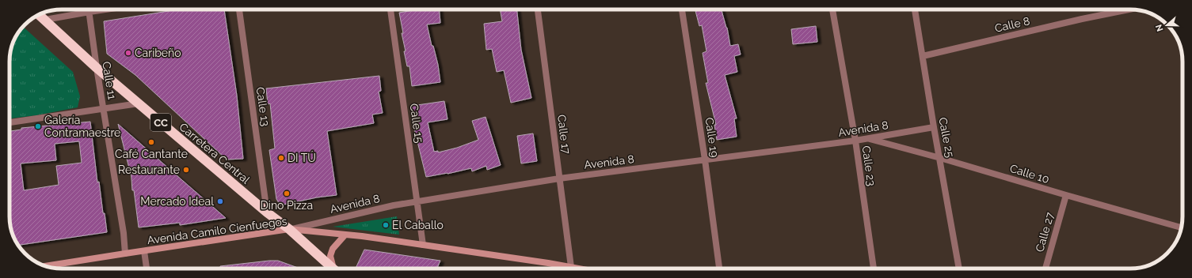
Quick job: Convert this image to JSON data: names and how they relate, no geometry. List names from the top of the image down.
{
  "streets": {
    "highway": ["CC", "Carretera Central"],
    "main road": ["Avenida Camilo Cienfuegos"],
    "street": [
      "Calle 8",
      "Calle 11",
      "Calle 13",
      "Calle 15",
      "Avenida 8",
      "Calle 17",
      "Calle 19",
      "Calle 25",
      "Calle 23",
      "Calle 10",
      "Calle 27"
    ]
  },
  "crossings": [
    ["Calle 8", "Calle 25"],
    ["Calle 11", "Carretera Central"],
    ["Calle 11", "Avenida Camilo Cienfuegos"],
    ["Calle 13", "Carretera Central"],
    ["Calle 15", "Avenida 8"],
    ["Calle 15", "Avenida Camilo Cienfuegos"],
    ["Avenida 8", "Calle 17"],
    ["Avenida 8", "Calle 19"],
    ["Avenida 8", "Calle 25"],
    ["Avenida 8", "Carretera Central"],
    ["Avenida 8", "Calle 23"],
    ["Avenida 8", "Calle 10"],
    ["Avenida 8", "Avenida Camilo Cienfuegos"],
    ["Calle 17", "Avenida Camilo Cienfuegos"],
    ["Calle 25", "Calle 10"],
    ["Carretera Central", "Avenida Camilo Cienfuegos"],
    ["Calle 10", "Calle 27"]
  ],
  "places": [
    "Caribeño",
    "Galería Contramaestre",
    "Café Cantante",
    "DI TÚ",
    "Restaurante",
    "Dino Pizza",
    "Mercado Ideal",
    "El Caballo"
  ],
  "north": "left"
}
